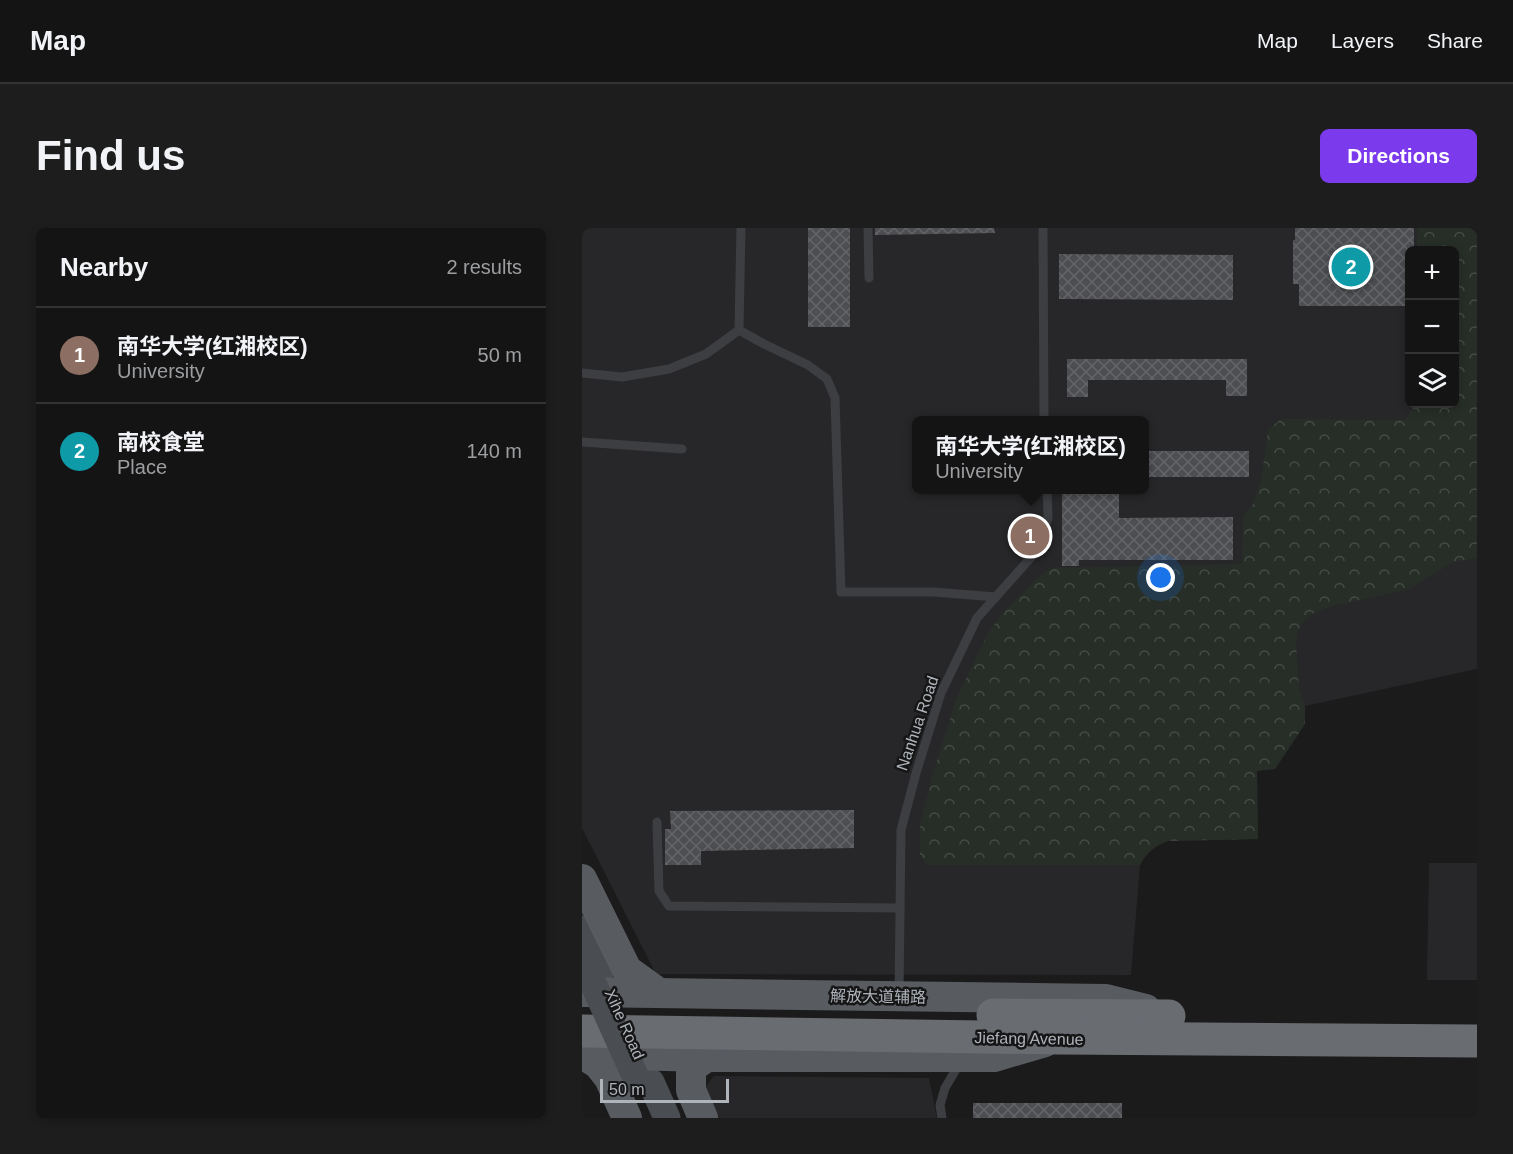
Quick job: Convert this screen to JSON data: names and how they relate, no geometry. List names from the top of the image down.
{
  "streets": {
    "highway": ["Jiefang Avenue"],
    "main road": ["解放大道辅路", "Xihe Road"],
    "lane": ["Nanhua Road"]
  },
  "crossings": [
    ["Nanhua Road", "解放大道辅路"],
    ["解放大道辅路", "Xihe Road"],
    ["解放大道辅路", "Jiefang Avenue"]
  ],
  "scale_bar": "50 m",
  "page": {
    "header": "Map",
    "nav": ["Map", "Layers", "Share"],
    "buttons": "Directions",
    "title": "Find us",
    "heading": ["Nearby", "2 results"],
    "pins": ["2", "1"],
    "map_buttons": ["+", "−"],
    "list": [
      {
        "mark": "1",
        "name": "南华大学(红湘校区)",
        "note": "University",
        "value": "50 m"
      },
      {
        "mark": "2",
        "name": "南校食堂",
        "note": "Place",
        "value": "140 m"
      }
    ],
    "popup": ["南华大学(红湘校区)", "University"],
    "scale": "50 m"
  }
}
